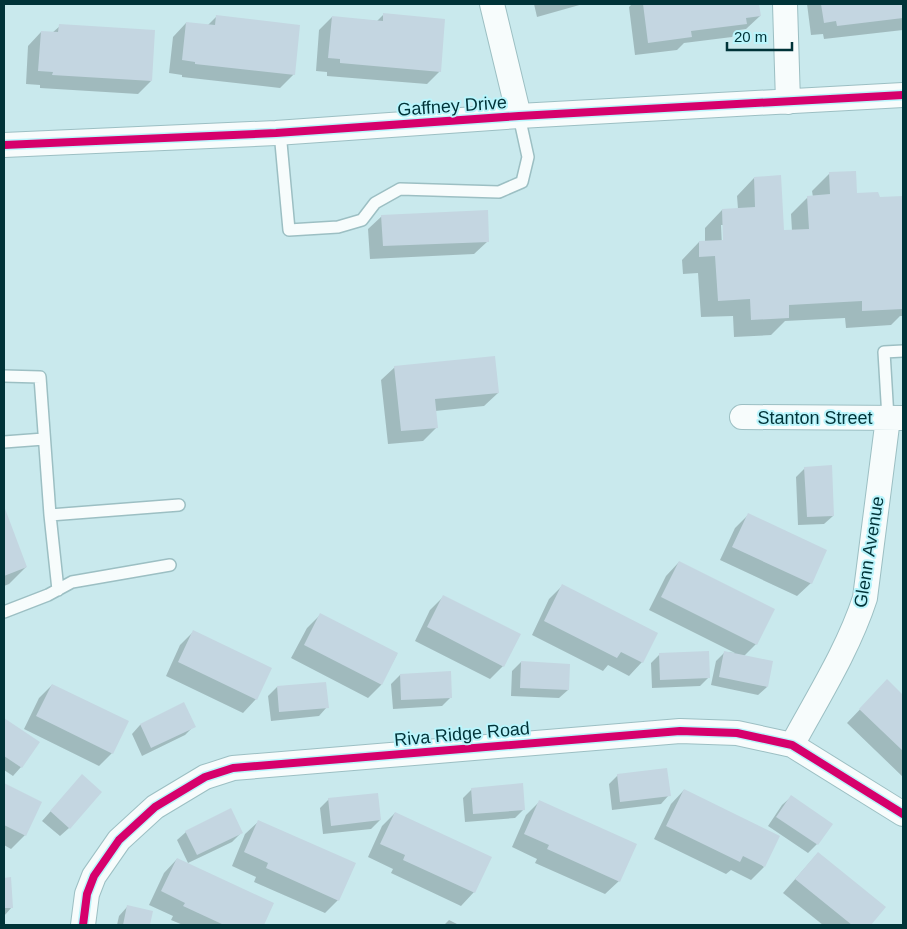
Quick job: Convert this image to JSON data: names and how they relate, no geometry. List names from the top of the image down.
{
  "streets": {
    "street": [
      "Gaffney Drive",
      "Stanton Street",
      "Glenn Avenue",
      "Riva Ridge Road"
    ]
  },
  "crossings": [
    ["Stanton Street", "Glenn Avenue"],
    ["Glenn Avenue", "Riva Ridge Road"]
  ],
  "scale_bar": "20 m"
}
